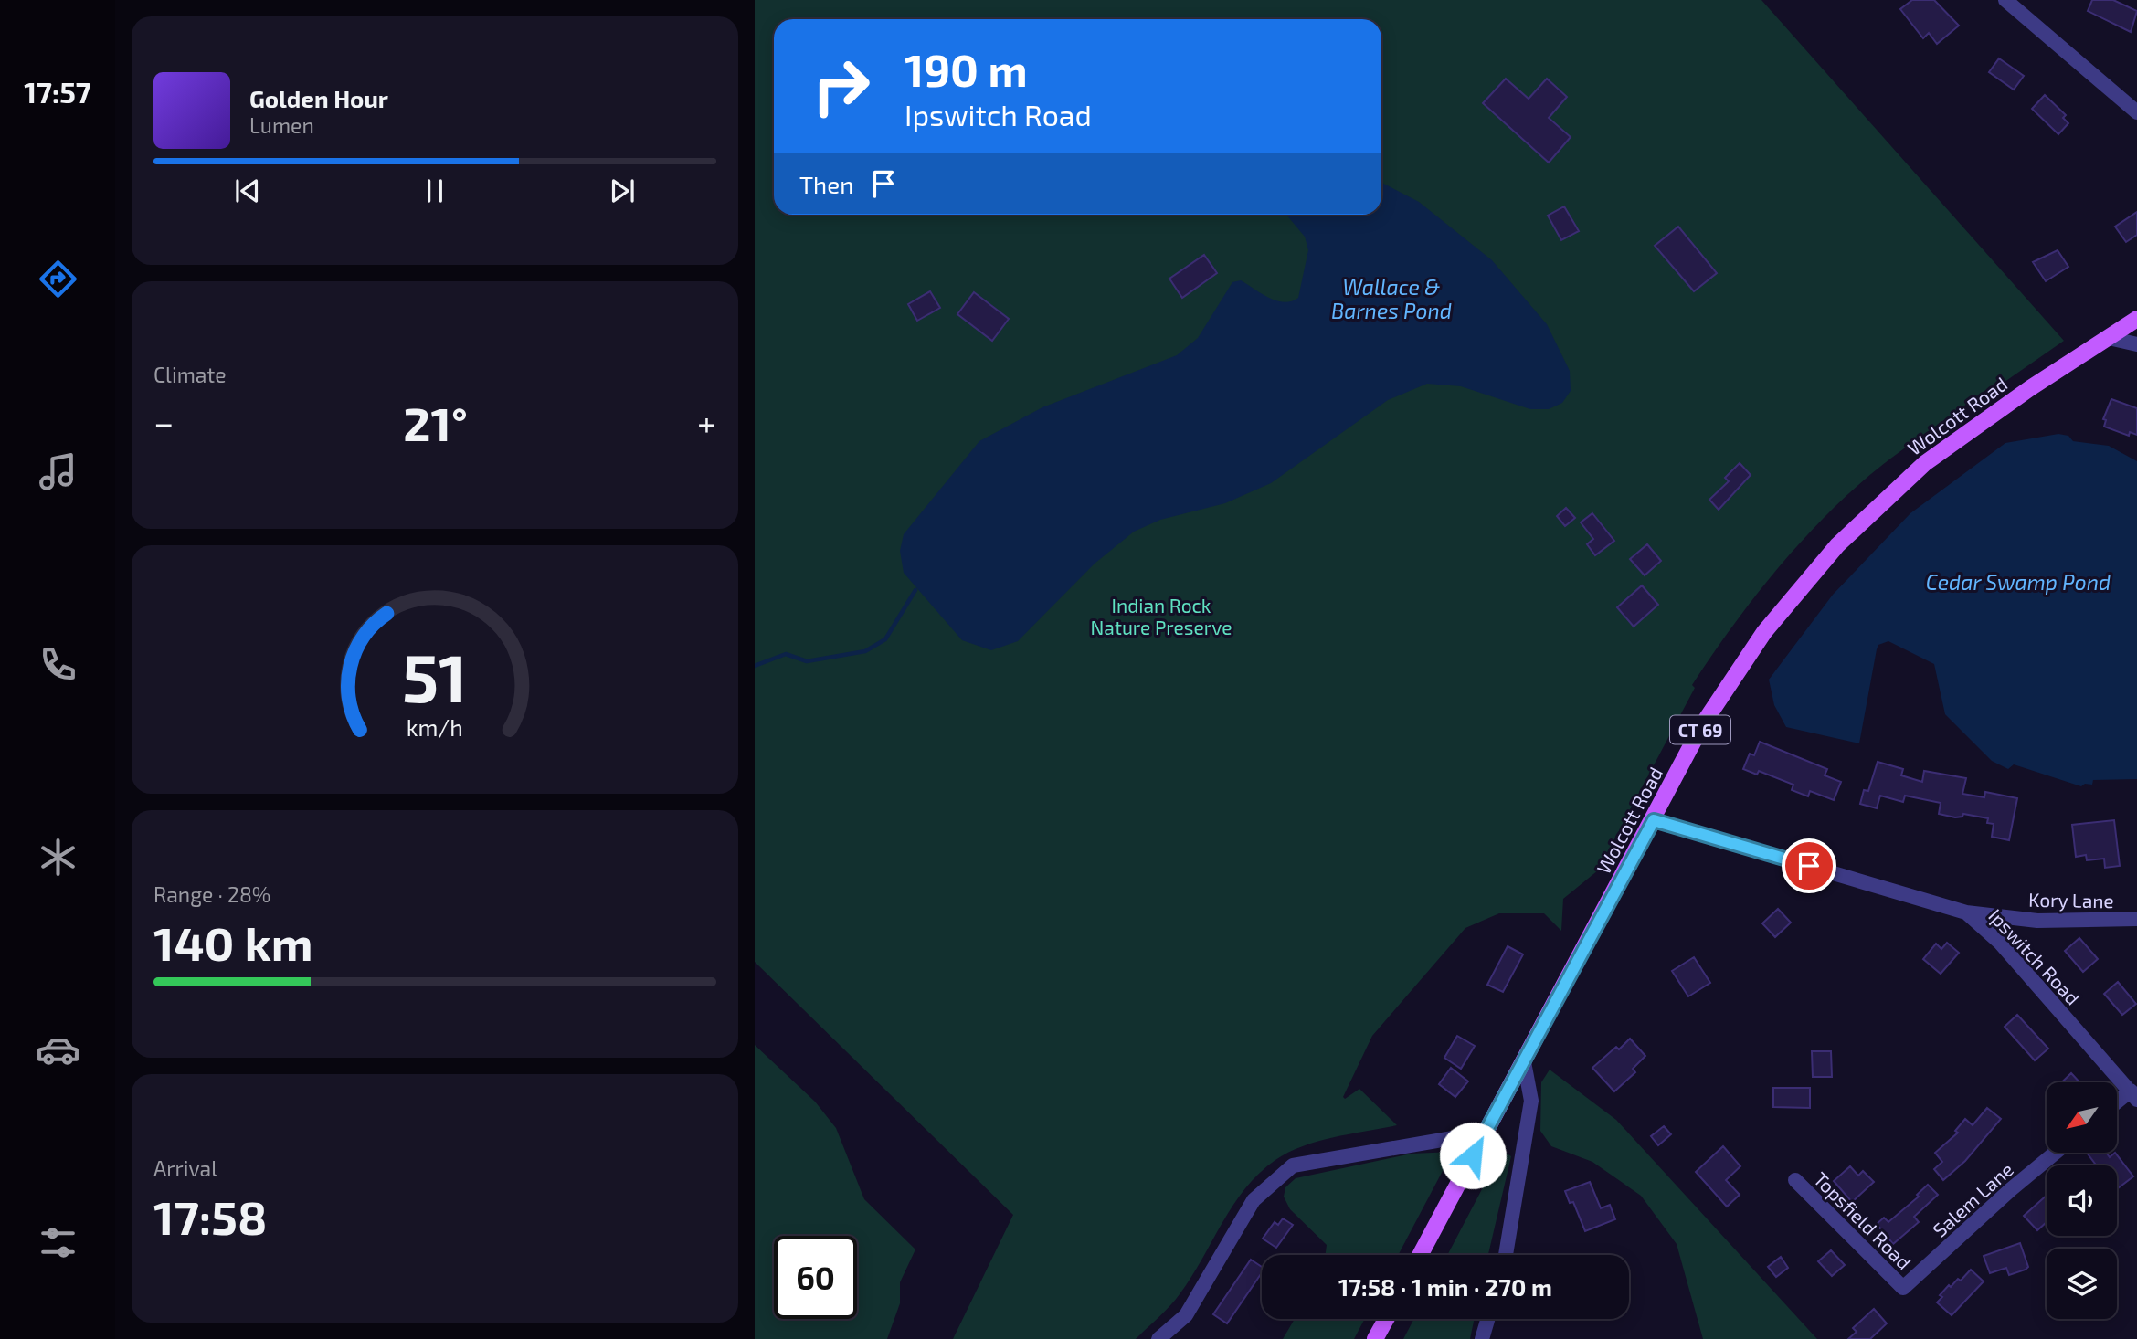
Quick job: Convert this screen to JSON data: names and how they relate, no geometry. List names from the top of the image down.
{
  "streets": {
    "main road": ["Wolcott Road", "CT 69"],
    "street": [
      "Kory Lane",
      "Ipswitch Road",
      "Salem Lane",
      "Topsfield Road"
    ]
  },
  "crossings": [
    ["Wolcott Road", "Ipswitch Road"],
    ["Kory Lane", "Ipswitch Road"],
    ["Salem Lane", "Topsfield Road"]
  ],
  "water": ["Wallace & Barnes Pond", "Cedar Swamp Pond"],
  "parks": ["Indian Rock Nature Preserve"],
  "north": "bottom left",
  "page": {
    "tabs": "17:57",
    "turn": ["190 m", "Ipswitch Road"],
    "song": ["Golden Hour", "Lumen"],
    "then": "Then",
    "tile": [
      "Climate",
      ["Range · 28%", "140 km"],
      ["Arrival", "17:58"]
    ],
    "heat": ["−", "21°", "+"],
    "limit": "60",
    "trip": "17:58 · 1 min · 270 m",
    "gauge": ["51", "km/h"]
  }
}
